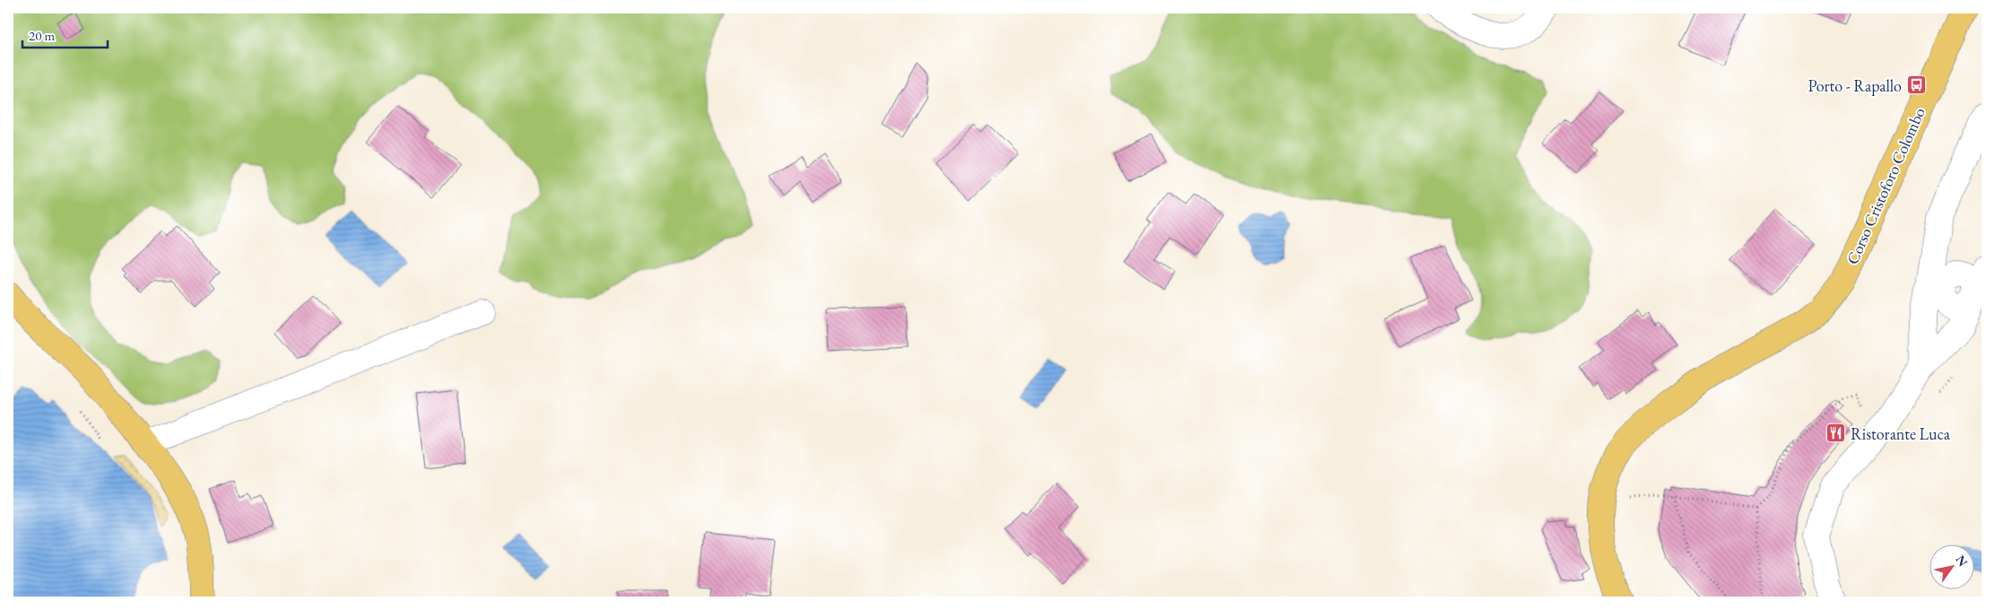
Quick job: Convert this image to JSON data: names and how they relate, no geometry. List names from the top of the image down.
{
  "streets": {
    "main road": ["Corso Cristoforo Colombo"]
  },
  "places": {
    "bus stop": ["Porto - Rapallo"],
    "restaurant": ["Ristorante Luca"]
  },
  "scale_bar": "20 m",
  "north": "top right"
}
